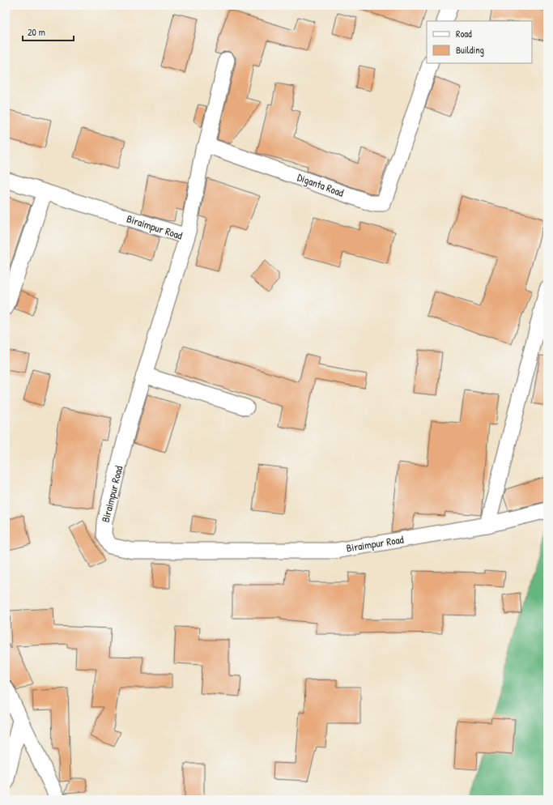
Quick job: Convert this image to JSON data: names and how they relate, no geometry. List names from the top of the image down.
{
  "streets": {
    "street": ["Diganta Road", "Biraimpur Road"]
  },
  "legend": ["Road", "Building"],
  "scale_bar": "20 m"
}
